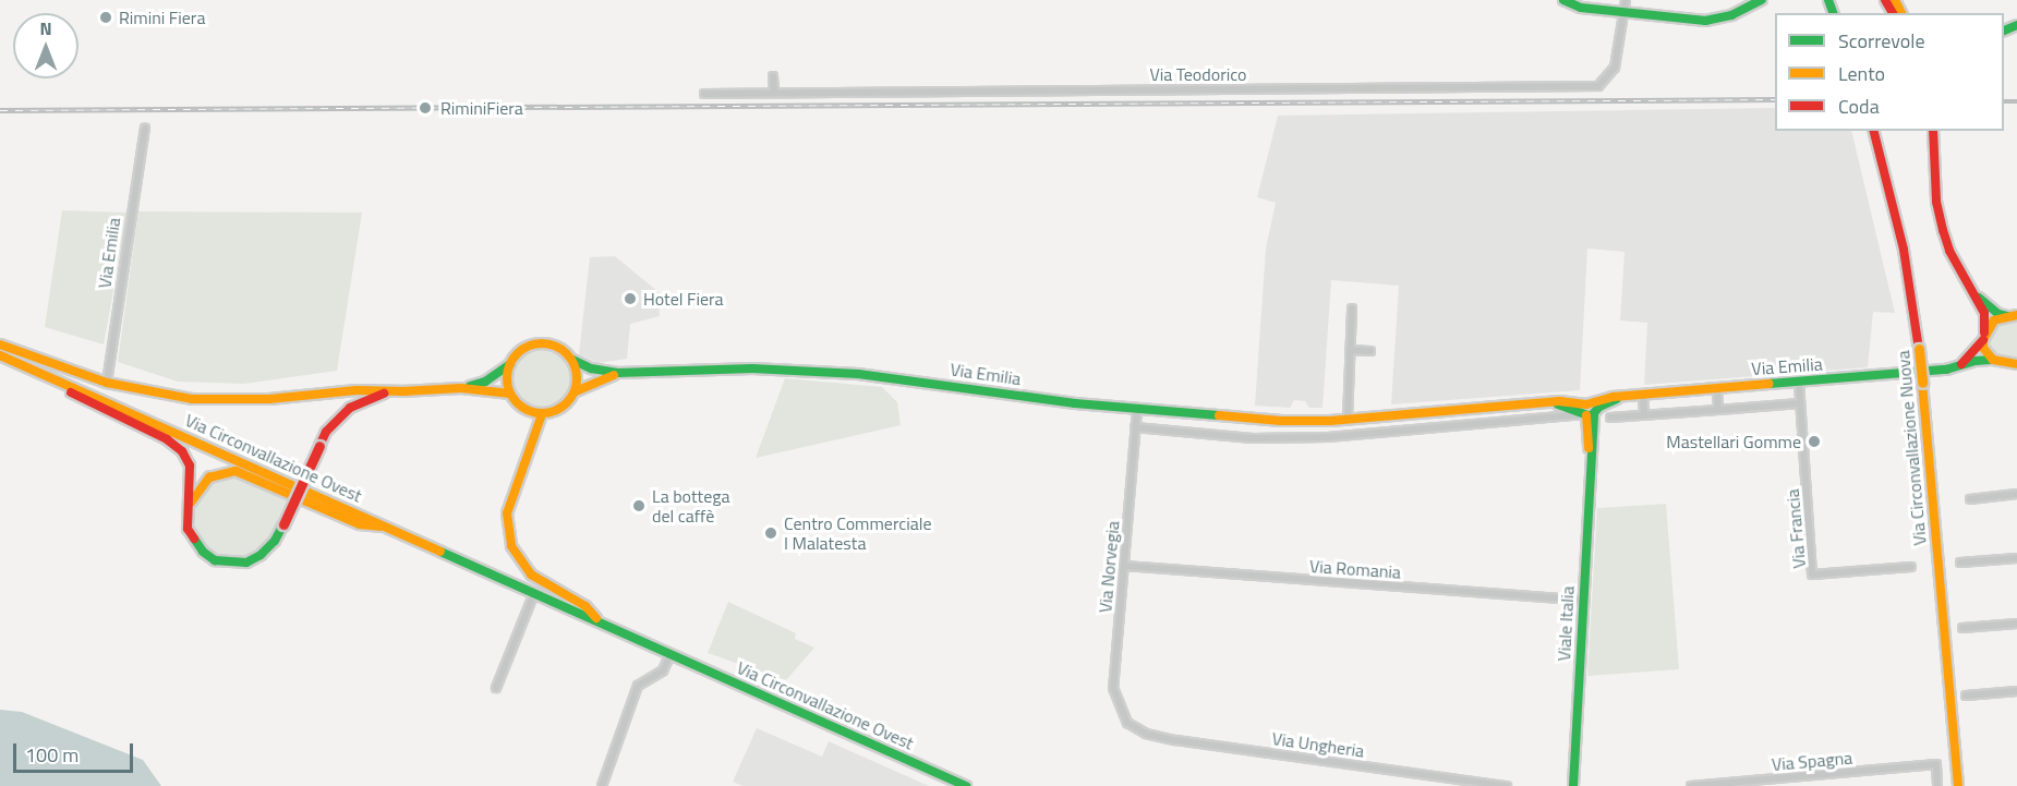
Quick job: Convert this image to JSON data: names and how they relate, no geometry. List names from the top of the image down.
{
  "streets": {
    "main road": [
      "Via Emilia",
      "Via Circonvallazione Nuova",
      "Via Circonvallazione Ovest",
      "Viale Italia"
    ],
    "street": [
      "Via Teodorico",
      "Via Francia",
      "Via Norvegia",
      "Via Romania",
      "Via Ungheria",
      "Via Spagna"
    ]
  },
  "crossings": [
    ["Via Emilia", "Via Francia"],
    ["Via Emilia", "Via Norvegia"],
    ["Via Emilia", "Viale Italia"],
    ["Via Norvegia", "Via Romania"],
    ["Via Norvegia", "Via Ungheria"],
    ["Via Romania", "Viale Italia"]
  ],
  "places": [
    "Rimini Fiera",
    "RiminiFiera",
    "Hotel Fiera",
    "Mastellari Gomme",
    "La bottega del caffè",
    "Centro Commerciale I Malatesta"
  ],
  "legend": ["Scorrevole", "Lento", "Coda"],
  "scale_bar": "100 m",
  "north": "top"
}
